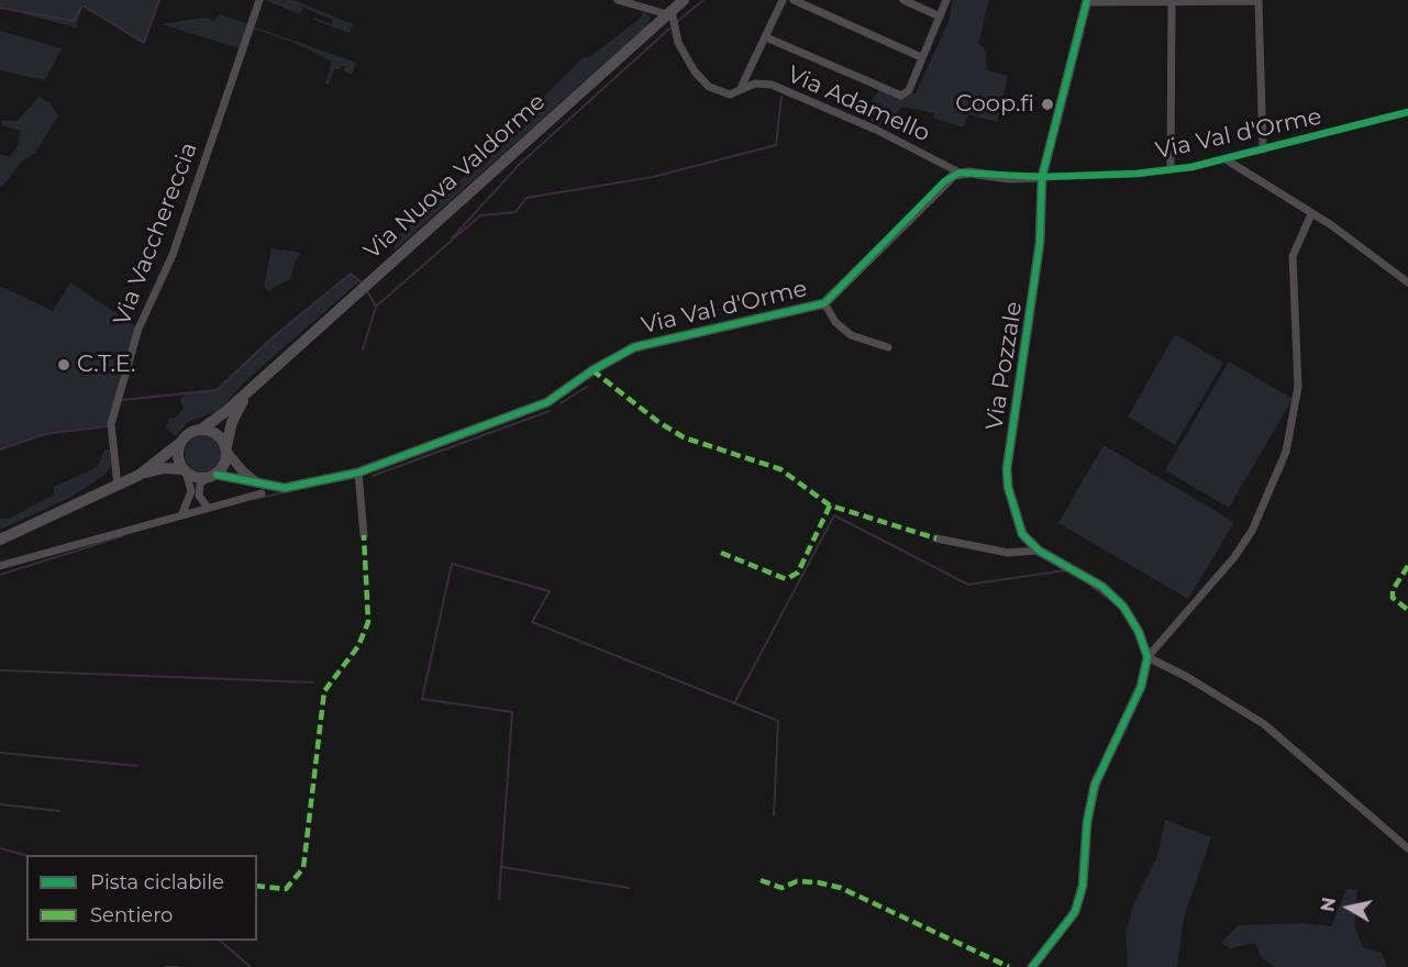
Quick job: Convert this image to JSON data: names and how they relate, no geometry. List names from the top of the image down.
{
  "streets": {
    "main road": ["Via Nuova Valdorme"],
    "street": [
      "Via Adamello",
      "Via Val d'Orme",
      "Via Vacchereccia",
      "Via Pozzale"
    ]
  },
  "crossings": [
    ["Via Adamello", "Via Val d'Orme"],
    ["Via Adamello", "Via Nuova Valdorme"],
    ["Via Val d'Orme", "Via Nuova Valdorme"],
    ["Via Val d'Orme", "Via Pozzale"],
    ["Via Nuova Valdorme", "Via Vacchereccia"]
  ],
  "places": ["Coop.fi", "C.T.E."],
  "legend": ["Pista ciclabile", "Sentiero"],
  "north": "left"
}
